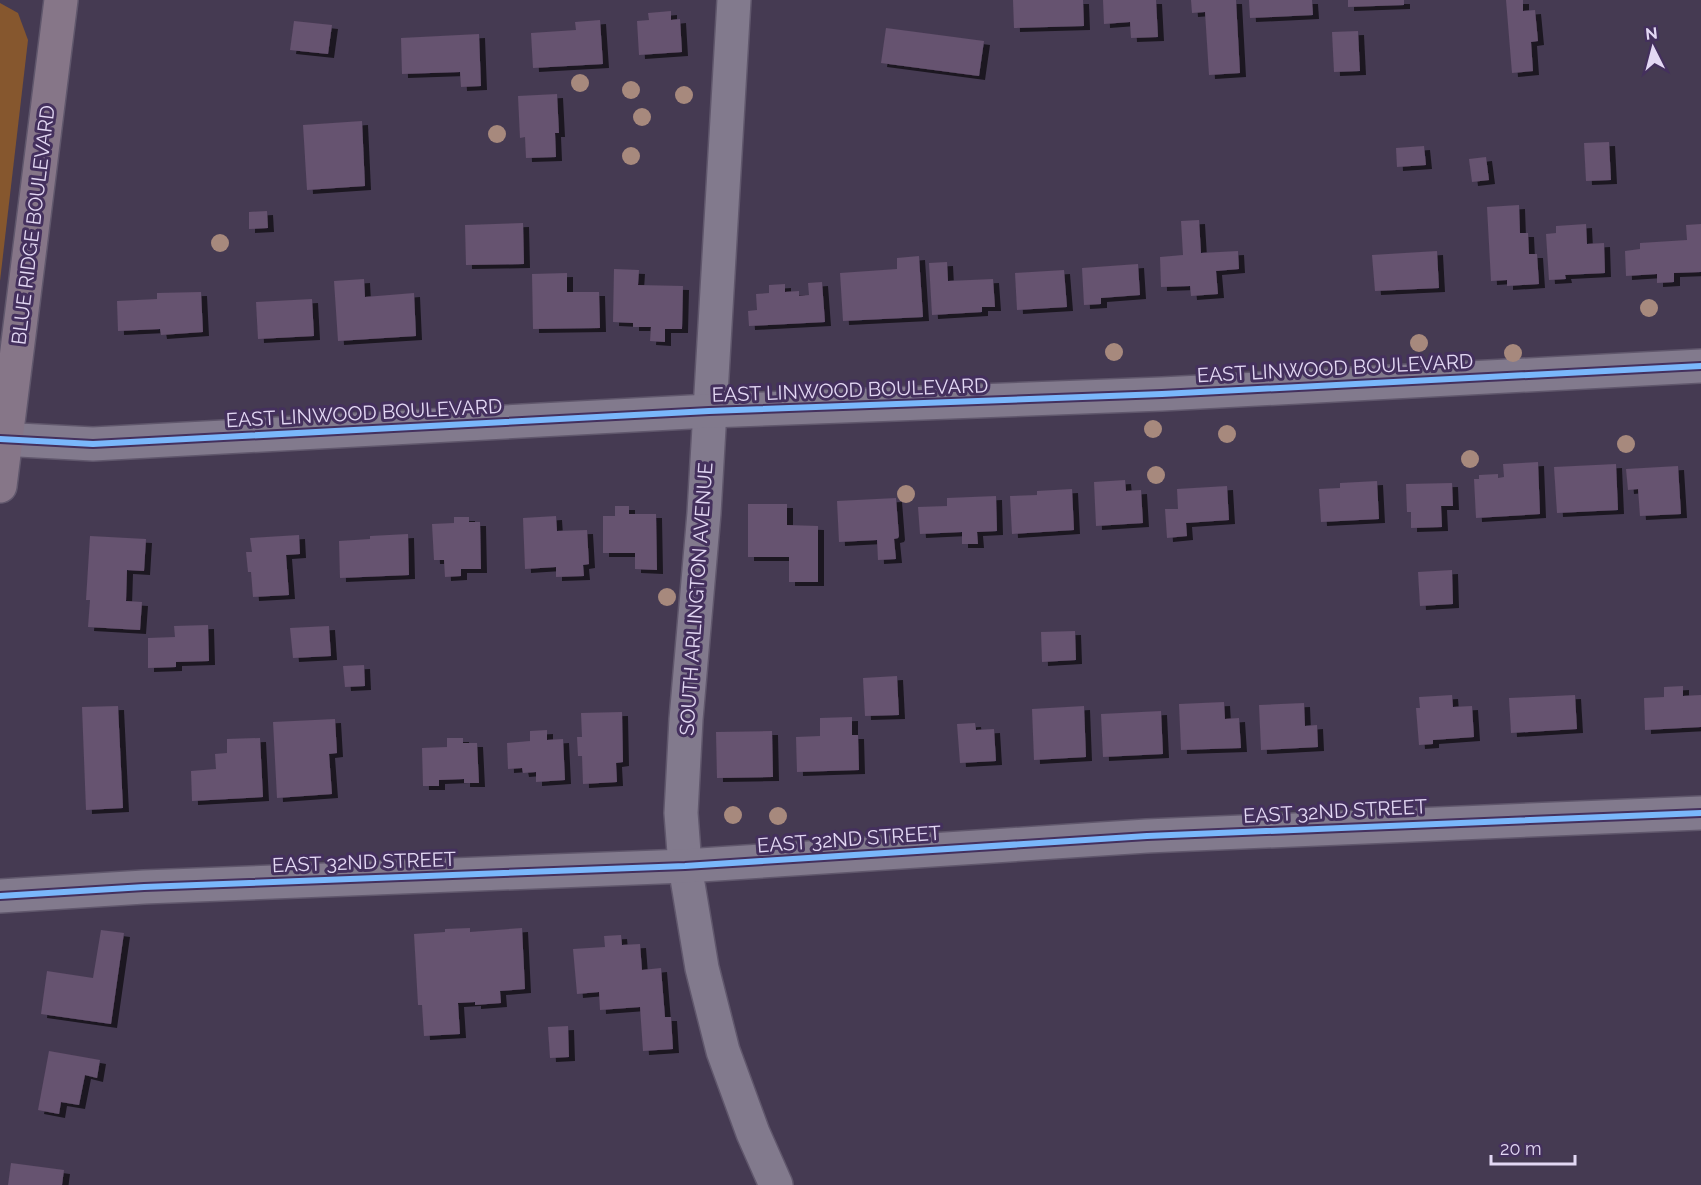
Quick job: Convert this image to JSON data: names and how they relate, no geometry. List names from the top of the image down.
{
  "streets": {
    "main road": ["BLUE RIDGE BOULEVARD"],
    "street": ["EAST LINWOOD BOULEVARD", "SOUTH ARLINGTON AVENUE", "EAST 32ND STREET"]
  },
  "crossings": [
    ["BLUE RIDGE BOULEVARD", "EAST LINWOOD BOULEVARD"],
    ["EAST LINWOOD BOULEVARD", "SOUTH ARLINGTON AVENUE"],
    ["SOUTH ARLINGTON AVENUE", "EAST 32ND STREET"]
  ],
  "scale_bar": "20 m",
  "north": "top"
}
